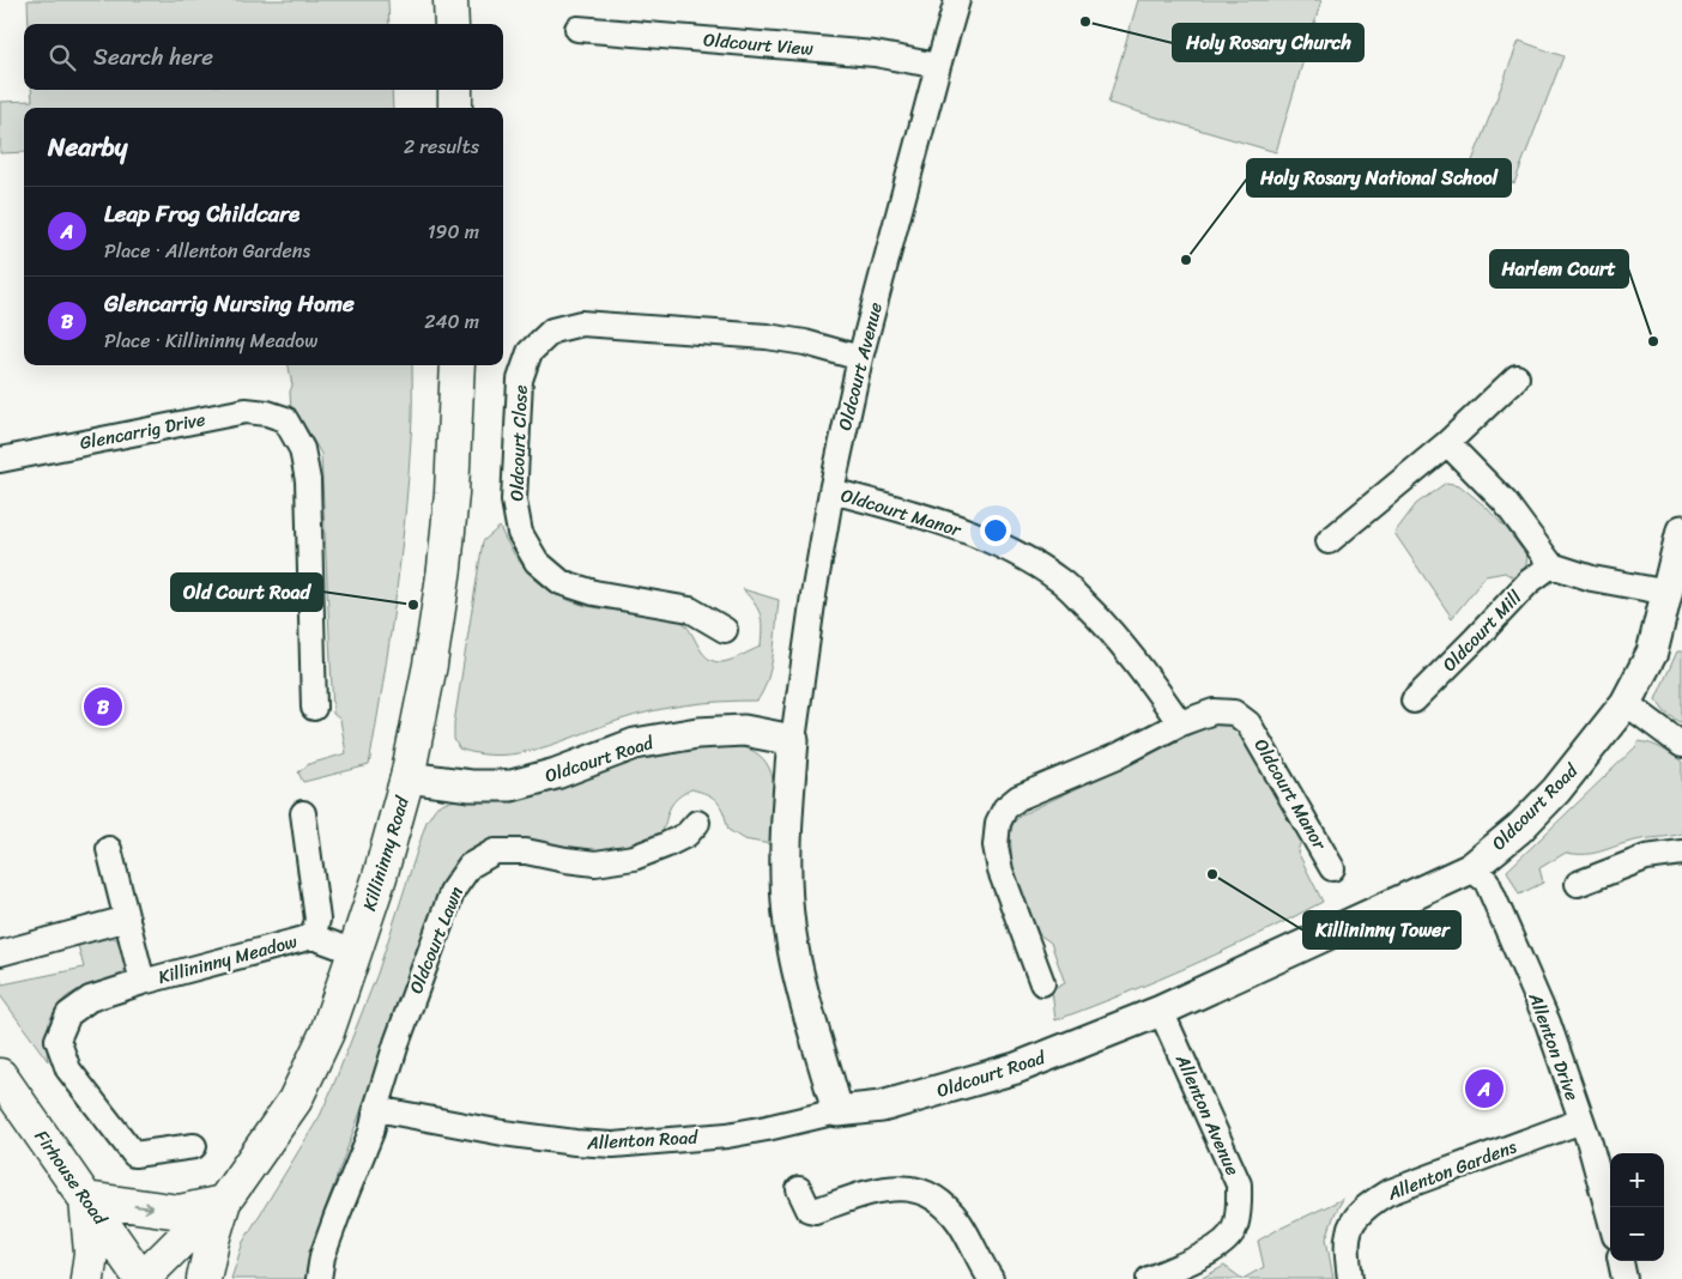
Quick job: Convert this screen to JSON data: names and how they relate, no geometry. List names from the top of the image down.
{
  "streets": {
    "main road": ["Killininny Road", "Firhouse Road"],
    "street": [
      "Oldcourt View",
      "Oldcourt Avenue",
      "Glencarrig Drive",
      "Oldcourt Close",
      "Oldcourt Manor",
      "Oldcourt Mill",
      "Oldcourt Road",
      "Oldcourt Lawn",
      "Killininny Meadow",
      "Allenton Drive",
      "Allenton Avenue",
      "Allenton Road",
      "Allenton Gardens"
    ]
  },
  "crossings": [
    ["Oldcourt View", "Oldcourt Avenue"],
    ["Oldcourt Avenue", "Oldcourt Close"],
    ["Oldcourt Avenue", "Oldcourt Manor"],
    ["Oldcourt Avenue", "Oldcourt Road"],
    ["Oldcourt Road", "Killininny Road"],
    ["Oldcourt Road", "Allenton Drive"],
    ["Oldcourt Road", "Allenton Avenue"],
    ["Oldcourt Road", "Allenton Road"],
    ["Killininny Road", "Killininny Meadow"],
    ["Killininny Road", "Firhouse Road"],
    ["Oldcourt Lawn", "Allenton Road"],
    ["Allenton Drive", "Allenton Gardens"]
  ],
  "places": [
    "Holy Rosary Church",
    "Holy Rosary National School",
    "Harlem Court",
    "Old Court Road",
    "Killininny Tower"
  ],
  "page": {
    "search": "Search here",
    "heading": ["Nearby", "2 results"],
    "list": [
      {
        "mark": "A",
        "name": "Leap Frog Childcare",
        "note": "Place · Allenton Gardens",
        "value": "190 m"
      },
      {
        "mark": "B",
        "name": "Glencarrig Nursing Home",
        "note": "Place · Killininny Meadow",
        "value": "240 m"
      }
    ],
    "pins": ["B", "A"],
    "map_buttons": ["+", "−"]
  }
}
